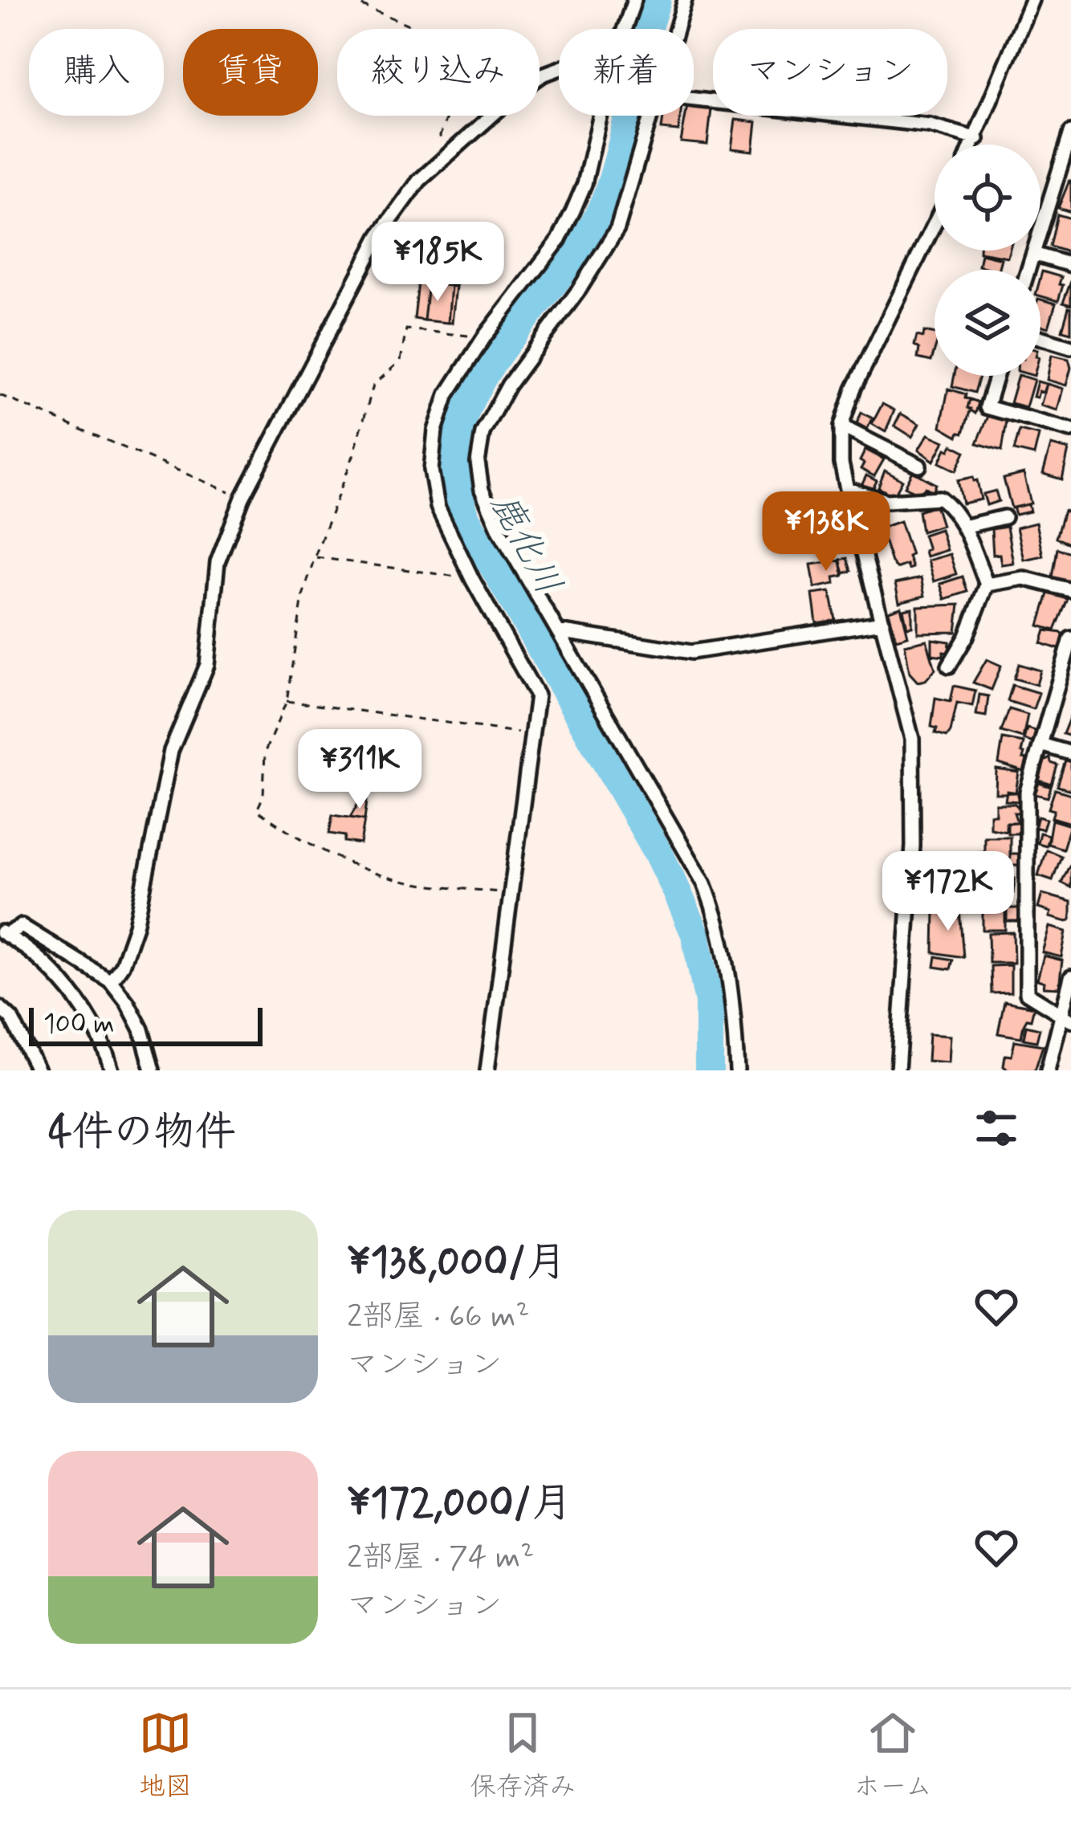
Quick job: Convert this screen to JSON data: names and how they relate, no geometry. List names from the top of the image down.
{
  "water": ["鹿化川"],
  "scale_bar": "100 m",
  "page": {
    "chip": [
      "購入",
      "賃貸",
      "絞り込み",
      "新着",
      "マンション"
    ],
    "price": [
      "¥185K",
      "¥138K",
      "¥311K",
      "¥172K"
    ],
    "scale": "100 m",
    "heading": "4件の物件",
    "list": [
      {
        "name": "¥138,000/月",
        "note": "2部屋 · 66 m² · マンション"
      },
      {
        "name": "¥172,000/月",
        "note": "2部屋 · 74 m² · マンション"
      }
    ],
    "tabs": ["地図", "保存済み", "ホーム"]
  }
}
